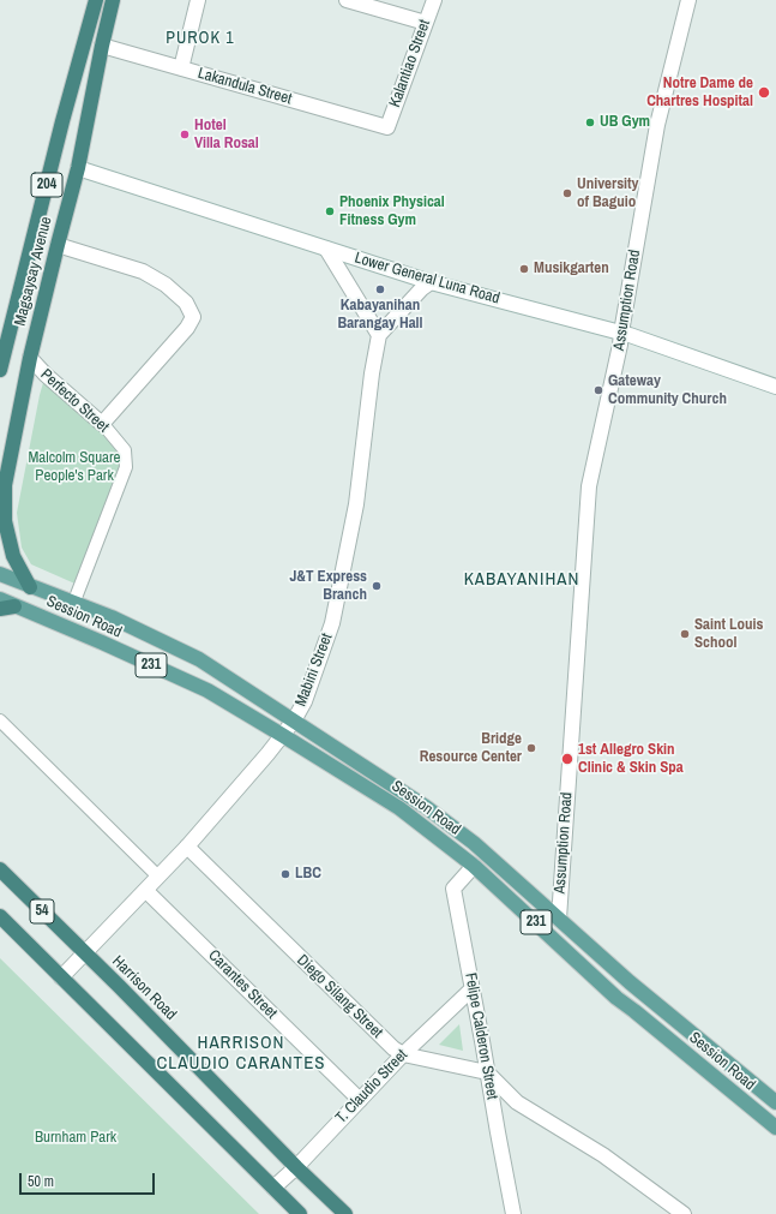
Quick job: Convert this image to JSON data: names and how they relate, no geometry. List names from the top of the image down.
{
  "streets": {
    "highway": [
      "204",
      "Magsaysay Avenue",
      "54",
      "Harrison Road"
    ],
    "main road": ["Session Road", "231"],
    "street": [
      "Kalantiao Street",
      "Lakandula Street",
      "Lower General Luna Road",
      "Assumption Road",
      "Perfecto Street",
      "Mabini Street",
      "Carantes Street",
      "Diego Silang Street",
      "Felipe Calderon Street",
      "T. Claudio Street"
    ]
  },
  "crossings": [
    ["Kalantiao Street", "Lakandula Street"],
    ["Lakandula Street", "Magsaysay Avenue"],
    ["Magsaysay Avenue", "Lower General Luna Road"],
    ["Magsaysay Avenue", "Perfecto Street"],
    ["Magsaysay Avenue", "Session Road"],
    ["Lower General Luna Road", "Assumption Road"],
    ["Assumption Road", "Session Road"],
    ["Perfecto Street", "Session Road"],
    ["Session Road", "Mabini Street"],
    ["Session Road", "Felipe Calderon Street"],
    ["Mabini Street", "54"],
    ["Mabini Street", "Carantes Street"],
    ["Mabini Street", "Harrison Road"],
    ["Mabini Street", "Diego Silang Street"],
    ["54", "T. Claudio Street"],
    ["Carantes Street", "T. Claudio Street"],
    ["Harrison Road", "T. Claudio Street"],
    ["Diego Silang Street", "Felipe Calderon Street"],
    ["Diego Silang Street", "T. Claudio Street"],
    ["Felipe Calderon Street", "T. Claudio Street"]
  ],
  "districts": ["PUROK 1", "KABAYANIHAN", "HARRISON CLAUDIO CARANTES"],
  "parks": ["Malcolm Square People's Park", "Burnham Park"],
  "places": [
    "Notre Dame de Chartres Hospital",
    "UB Gym",
    "Hotel Villa Rosal",
    "University of Baguio",
    "Phoenix Physical Fitness Gym",
    "Musikgarten",
    "Kabayanihan Barangay Hall",
    "Gateway Community Church",
    "J&T Express Branch",
    "Saint Louis School",
    "Bridge Resource Center",
    "1st Allegro Skin Clinic & Skin Spa",
    "LBC"
  ],
  "scale_bar": "50 m"
}
